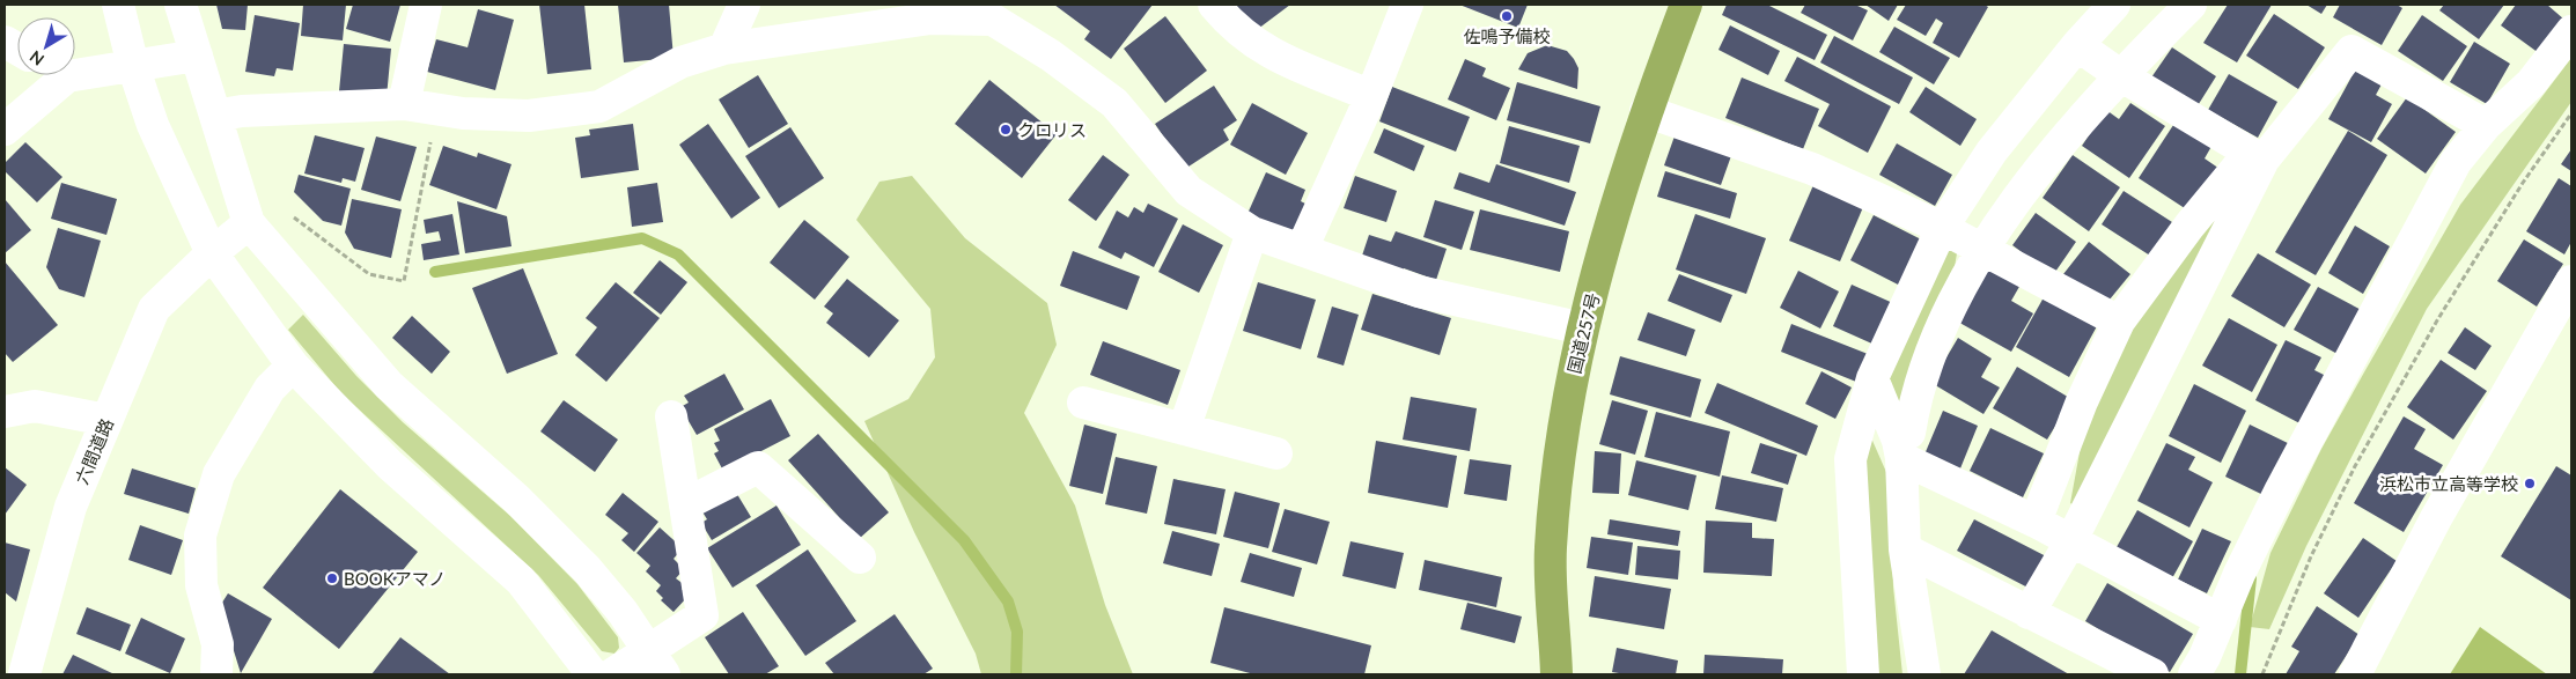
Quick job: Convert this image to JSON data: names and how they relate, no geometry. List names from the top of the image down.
{
  "streets": {
    "highway": ["国道257号"],
    "street": ["六間道路"]
  },
  "places": [
    "佐鳴予備校",
    "クロリス",
    "浜松市立高等学校",
    "BOOKアマノ"
  ],
  "north": "bottom left"
}
